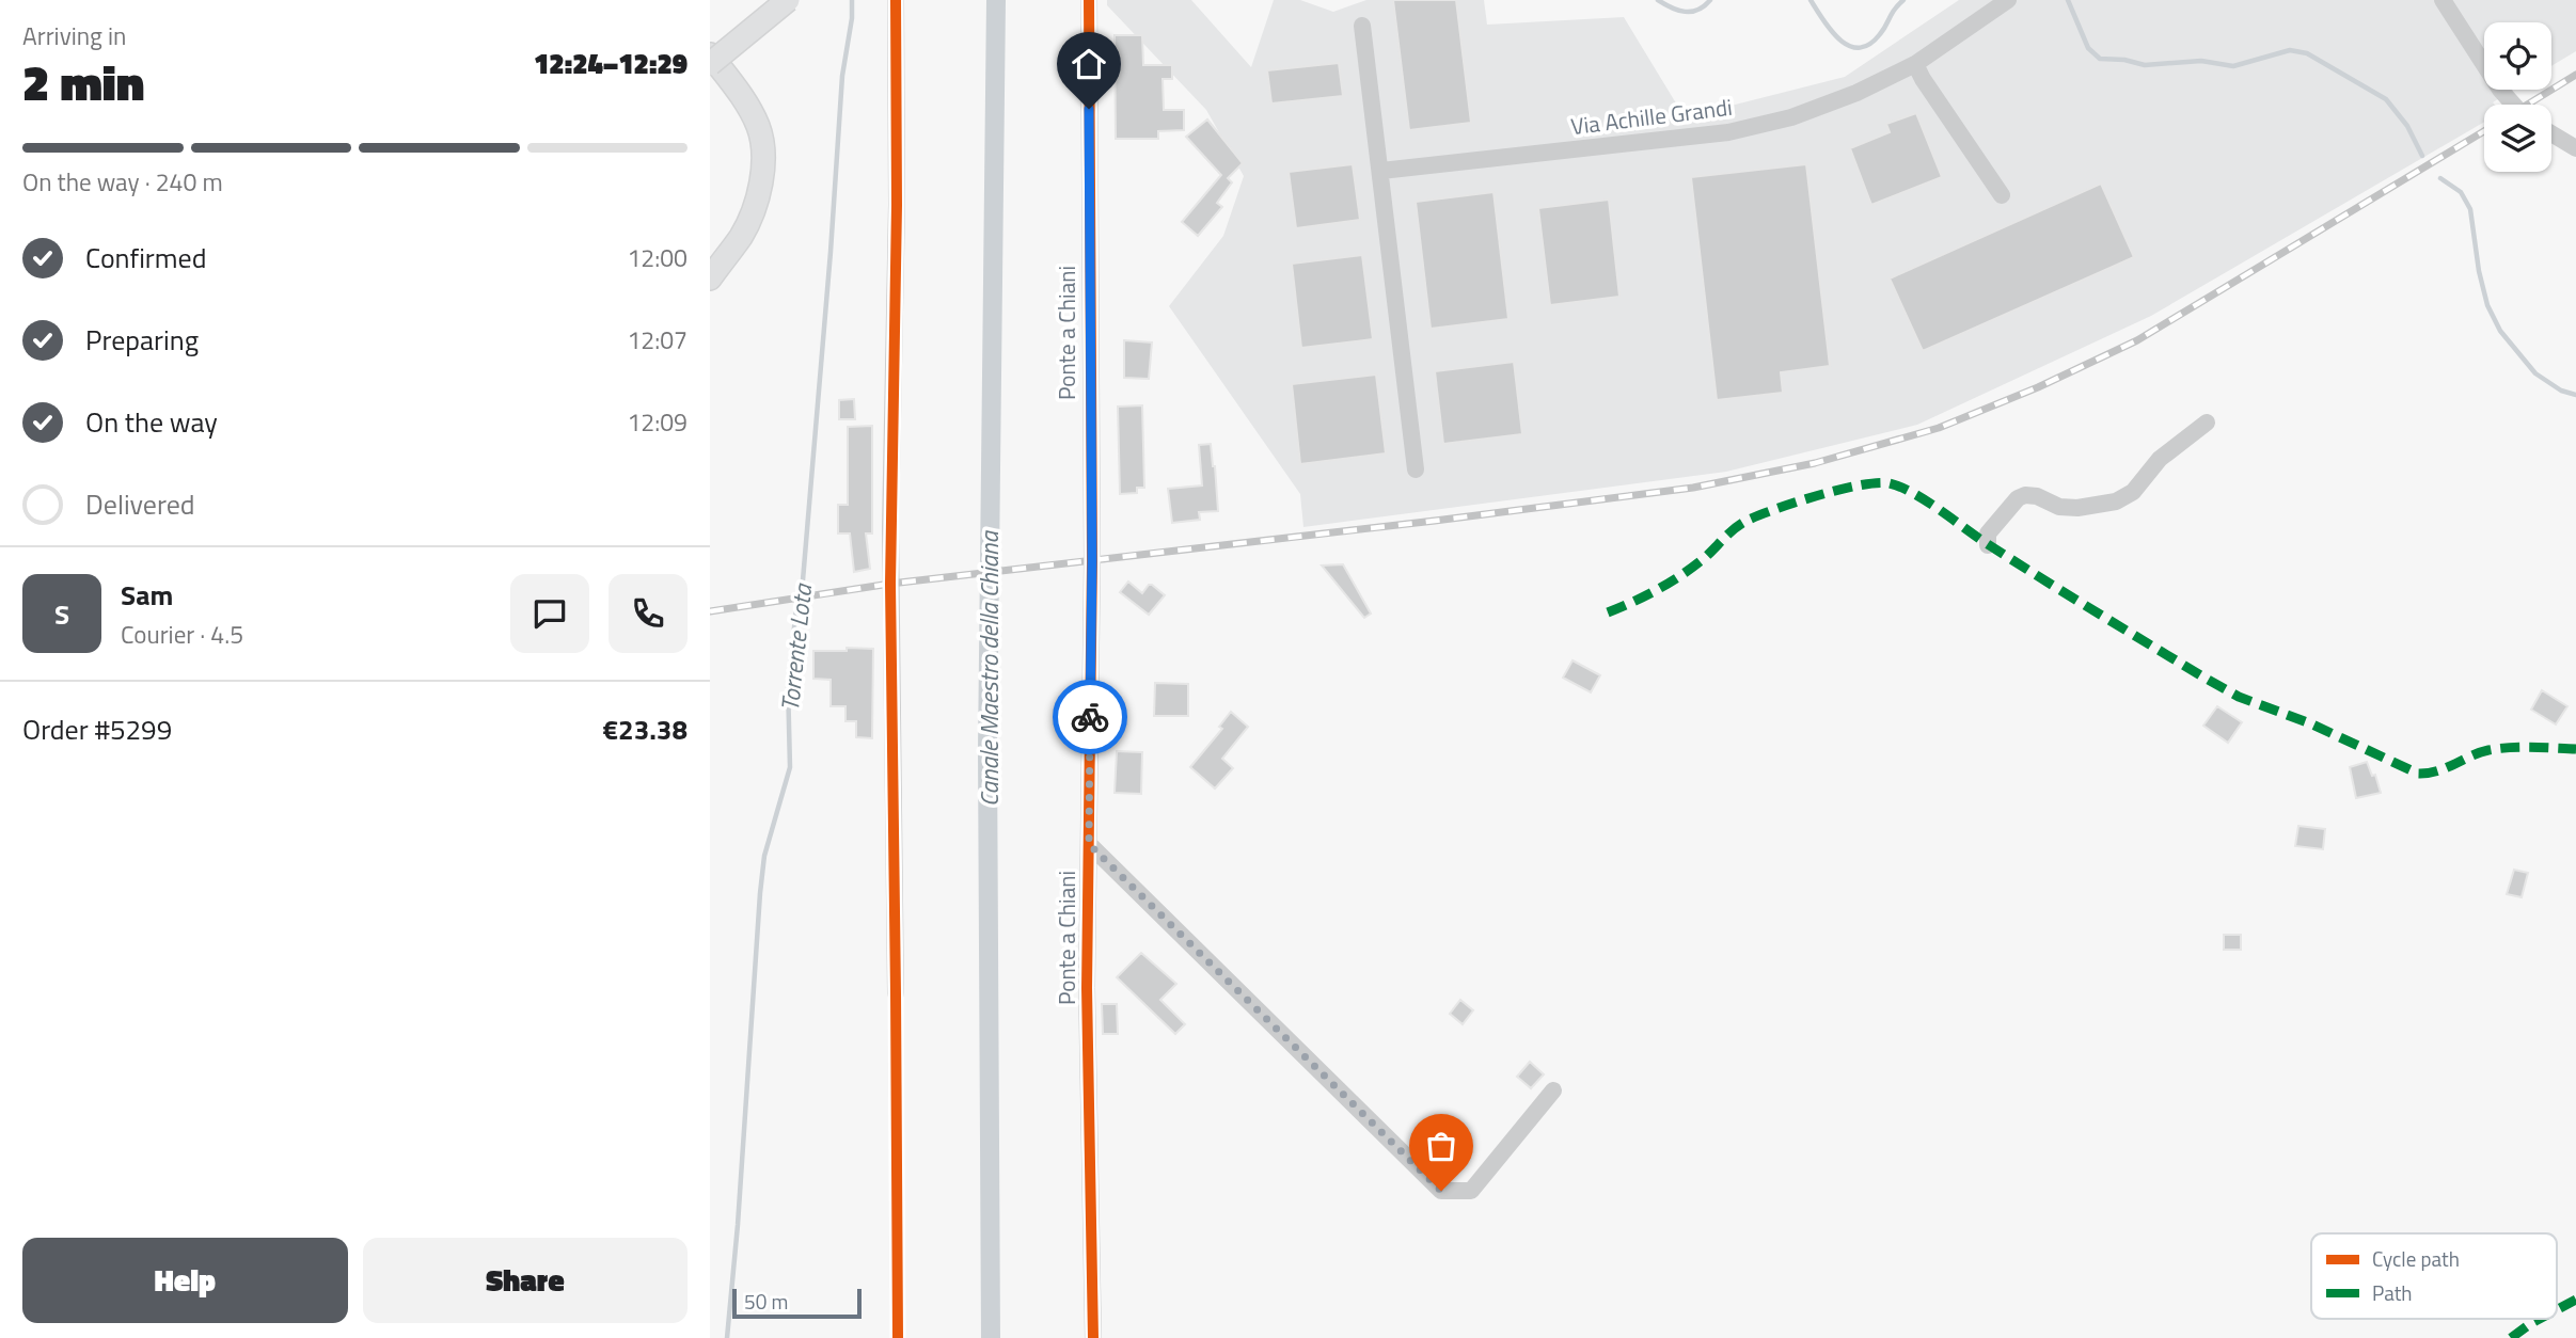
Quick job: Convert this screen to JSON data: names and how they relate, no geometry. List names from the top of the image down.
{
  "streets": {
    "street": ["Via Achille Grandi", "Ponte a Chiani"]
  },
  "water": ["Torrente Lota", "Canale Maestro della Chiana"],
  "legend": ["Cycle path", "Path"],
  "scale_bar": "50 m",
  "page": {
    "heading": ["2 min", "Arriving in", "12:24–12:29"],
    "panel": [
      "Sam",
      "Courier · 4.5",
      "Order #5299",
      "€23.38"
    ],
    "bar": "On the way · 240 m",
    "list": [
      ["Confirmed", "12:00"],
      ["Preparing", "12:07"],
      ["On the way", "12:09"],
      "Delivered"
    ],
    "round": "S",
    "buttons": ["Help", "Share"],
    "scale": "50 m"
  }
}
